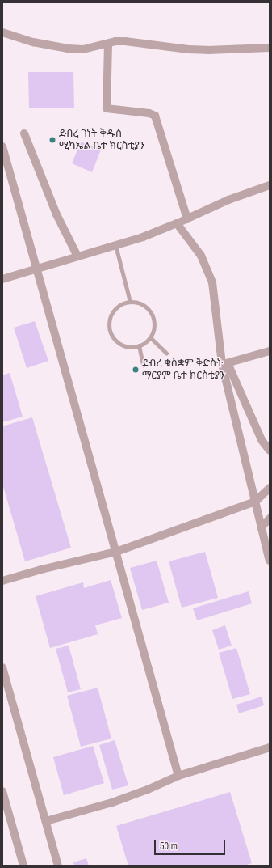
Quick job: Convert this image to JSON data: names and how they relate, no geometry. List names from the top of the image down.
{
  "places": ["ደብረ ገነት ቅዱስ ሚካኤል ቤተ ክርስቲያን", "ደብረ ቁስቋም ቅድስት ማርያም ቤተ ክርስቲያን"],
  "scale_bar": "50 m"
}
